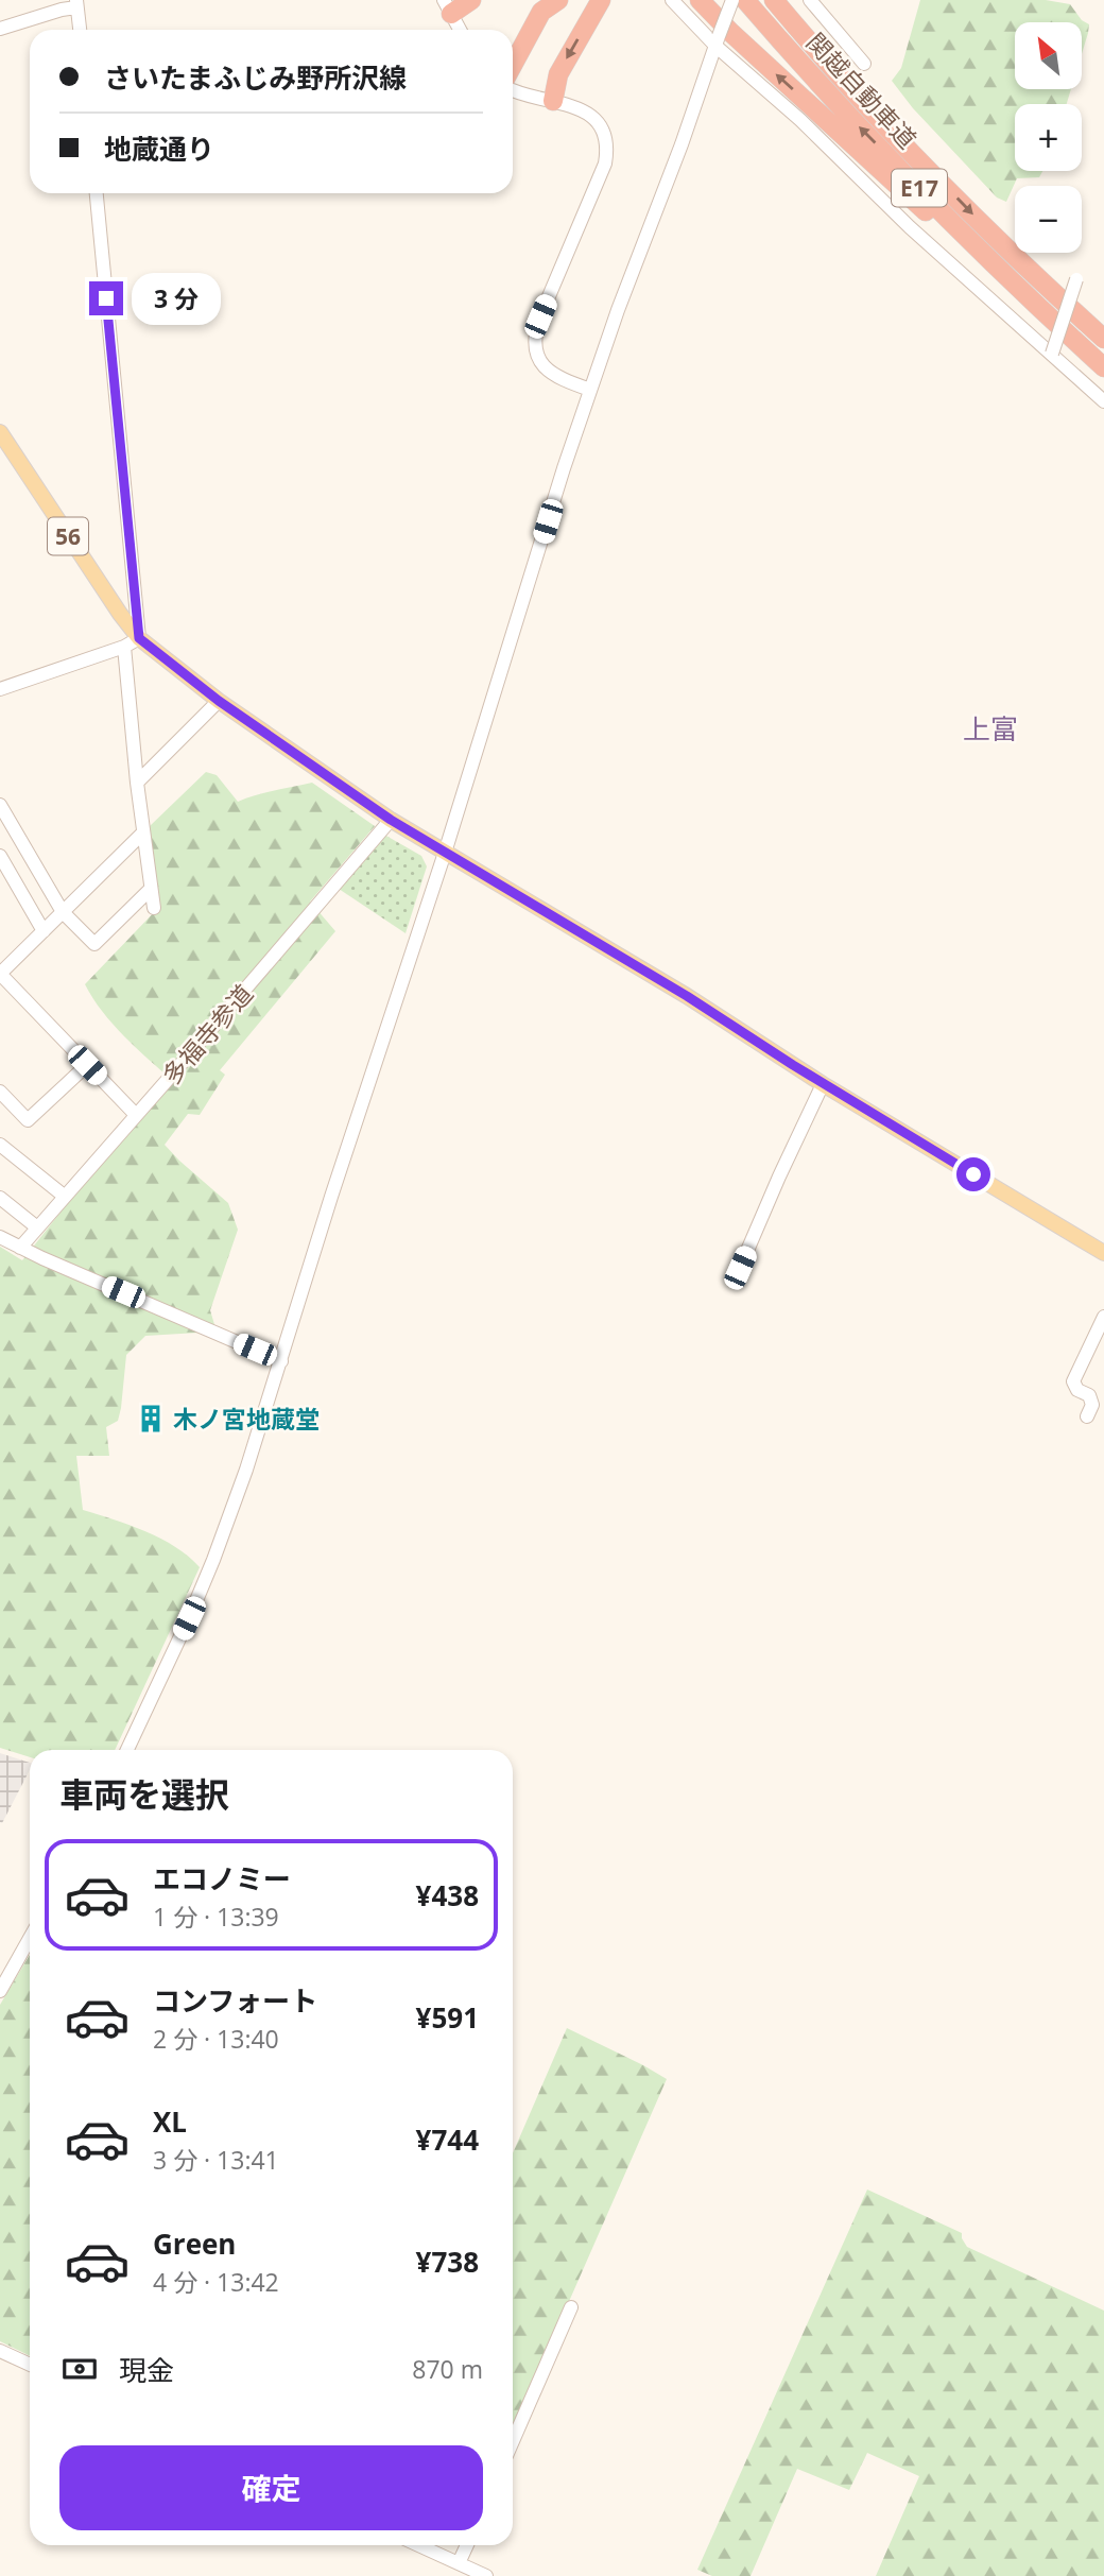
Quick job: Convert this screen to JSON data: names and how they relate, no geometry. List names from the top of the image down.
{
  "streets": {
    "highway": ["関越自動車道", "E17"],
    "main road": ["56"],
    "street": ["多福寺参道"]
  },
  "crossings": [
    ["56", "多福寺参道"]
  ],
  "districts": ["上富"],
  "places": {
    "building": ["木ノ宮地蔵堂"]
  },
  "north": "top left",
  "page": {
    "map_buttons": ["+", "−"],
    "banner": ["さいたまふじみ野所沢線", "地蔵通り"],
    "bubble": "3 分",
    "heading": "車両を選択",
    "list": [
      {
        "name": "エコノミー",
        "note": "1 分 · 13:39",
        "value": "¥438"
      },
      {
        "name": "コンフォート",
        "note": "2 分 · 13:40",
        "value": "¥591"
      },
      {
        "name": "XL",
        "note": "3 分 · 13:41",
        "value": "¥744"
      },
      {
        "name": "Green",
        "note": "4 分 · 13:42",
        "value": "¥738"
      }
    ],
    "pay": ["現金", "870 m"],
    "buttons": "確定"
  }
}
